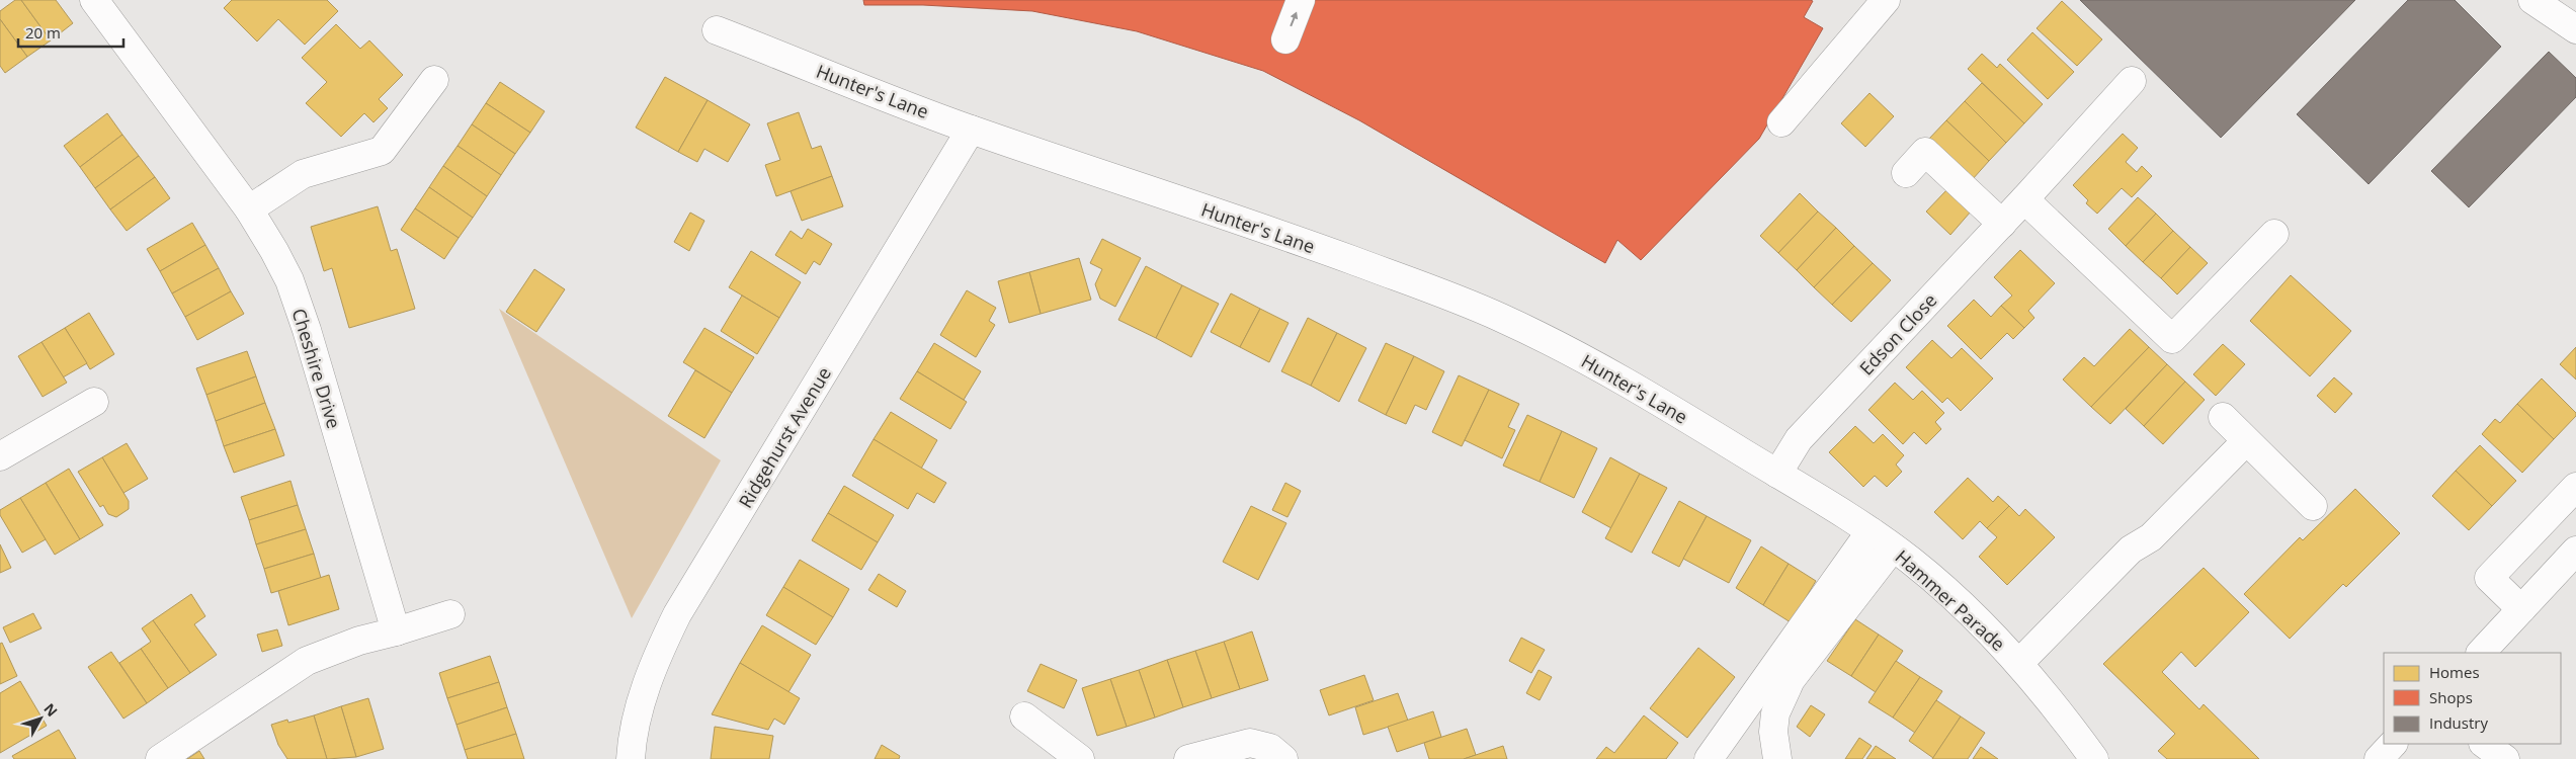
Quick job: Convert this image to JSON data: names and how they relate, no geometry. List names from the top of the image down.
{
  "streets": {
    "street": [
      "Hunter's Lane",
      "Edson Close",
      "Cheshire Drive",
      "Ridgehurst Avenue",
      "Hammer Parade"
    ]
  },
  "crossings": [
    ["Hunter's Lane", "Edson Close"],
    ["Hunter's Lane", "Ridgehurst Avenue"],
    ["Hunter's Lane", "Hammer Parade"],
    ["Edson Close", "Hammer Parade"]
  ],
  "legend": ["Homes", "Shops", "Industry"],
  "scale_bar": "20 m",
  "north": "top right"
}
